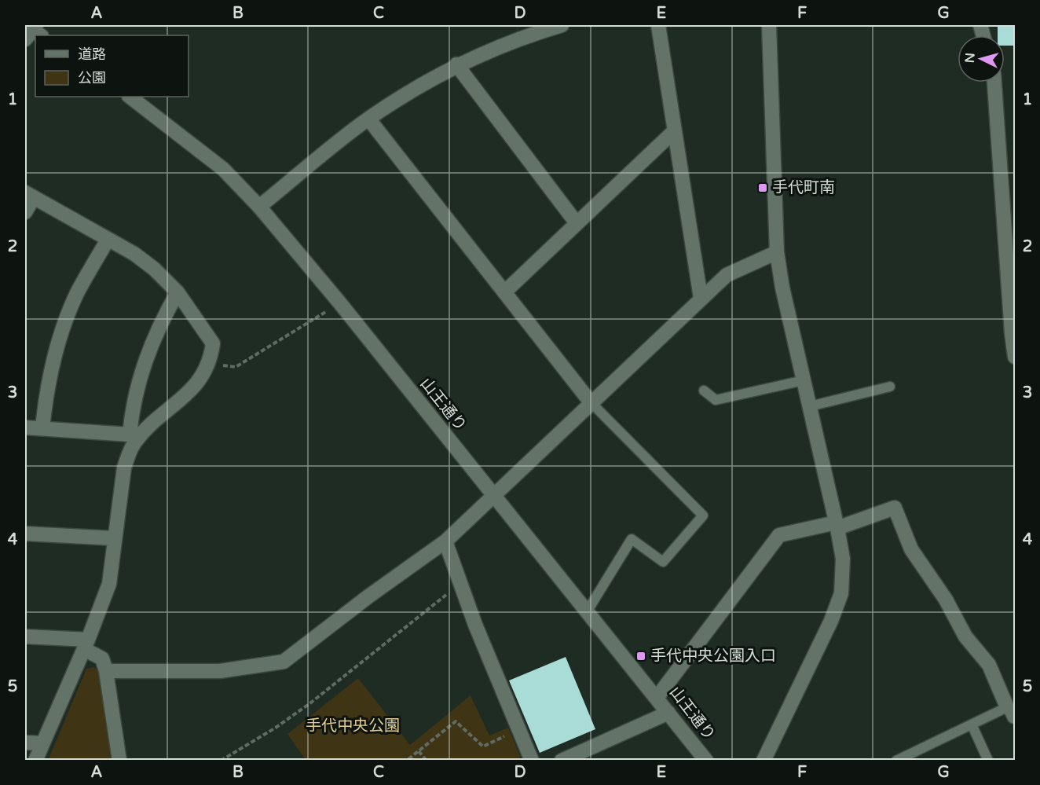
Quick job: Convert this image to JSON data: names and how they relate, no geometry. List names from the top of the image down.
{
  "streets": {
    "street": ["山王通り"]
  },
  "parks": ["手代中央公園"],
  "places": {
    "transit": ["手代町南", "手代中央公園入口"]
  },
  "legend": ["道路", "公園"],
  "north": "left",
  "grid": {
    "columns": [
      "A",
      "B",
      "C",
      "D",
      "E",
      "F",
      "G"
    ],
    "rows": [
      "1",
      "2",
      "3",
      "4",
      "5"
    ]
  }
}
